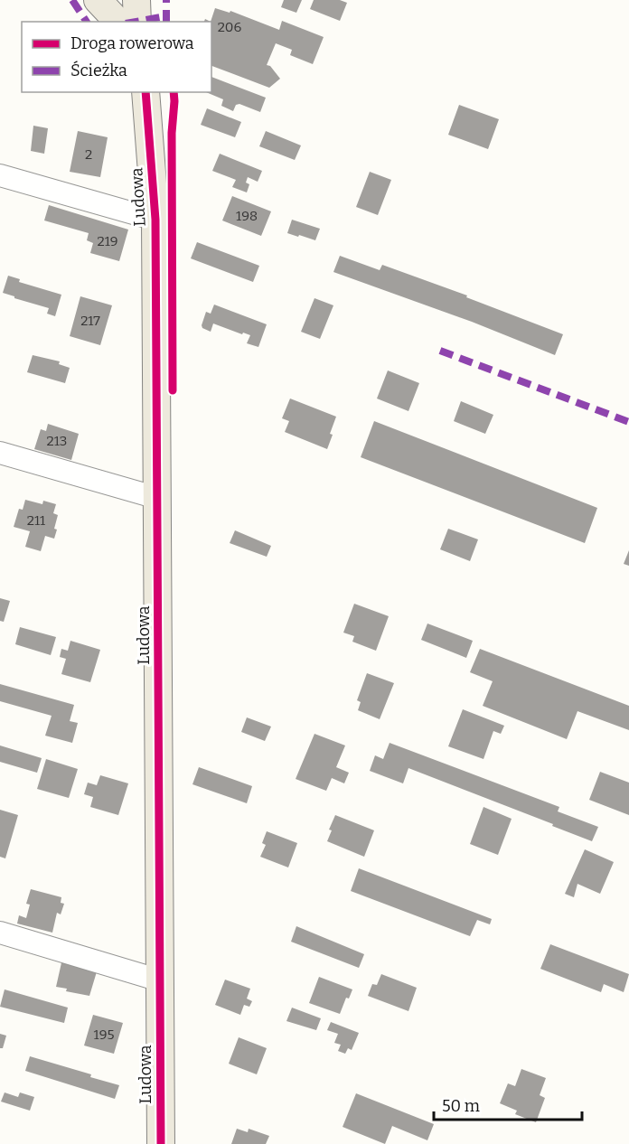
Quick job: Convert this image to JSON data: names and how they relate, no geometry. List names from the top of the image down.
{
  "streets": {
    "main road": ["Ludowa"]
  },
  "house_numbers": [
    "206",
    "2",
    "198",
    "219",
    "217",
    "213",
    "211",
    "195"
  ],
  "legend": ["Droga rowerowa", "Ścieżka"],
  "scale_bar": "50 m"
}
